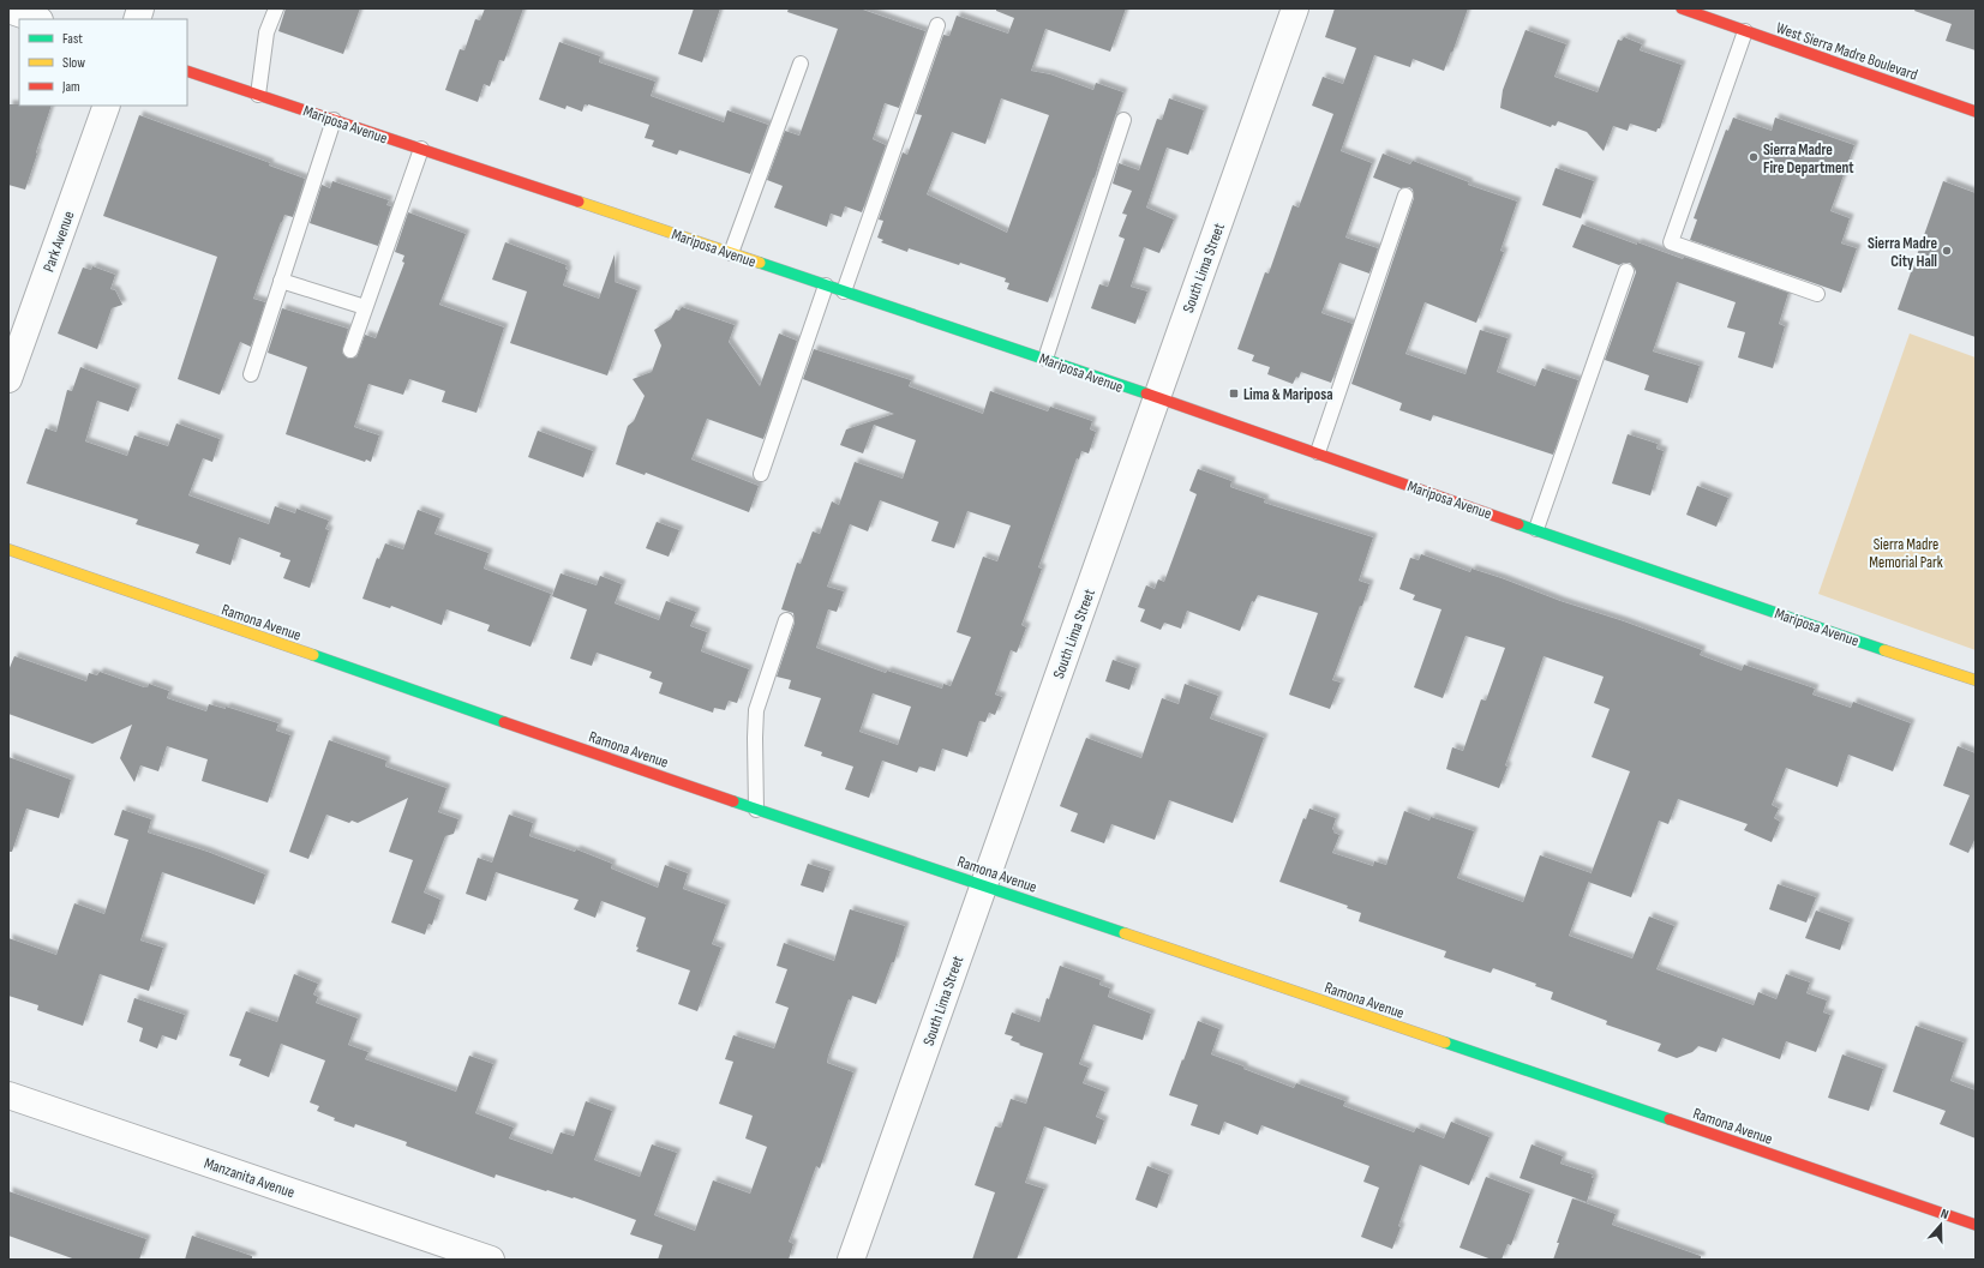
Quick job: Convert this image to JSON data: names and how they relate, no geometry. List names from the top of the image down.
{
  "streets": {
    "street": [
      "West Sierra Madre Boulevard",
      "Mariposa Avenue",
      "Park Avenue",
      "South Lima Street",
      "Ramona Avenue",
      "Manzanita Avenue"
    ]
  },
  "crossings": [
    ["Mariposa Avenue", "South Lima Street"],
    ["South Lima Street", "Ramona Avenue"]
  ],
  "parks": ["Sierra Madre Memorial Park"],
  "places": {
    "other": ["Sierra Madre Fire Department", "Sierra Madre City Hall"],
    "transit": ["Lima & Mariposa"]
  },
  "legend": ["Fast", "Slow", "Jam"],
  "north": "top"
}
